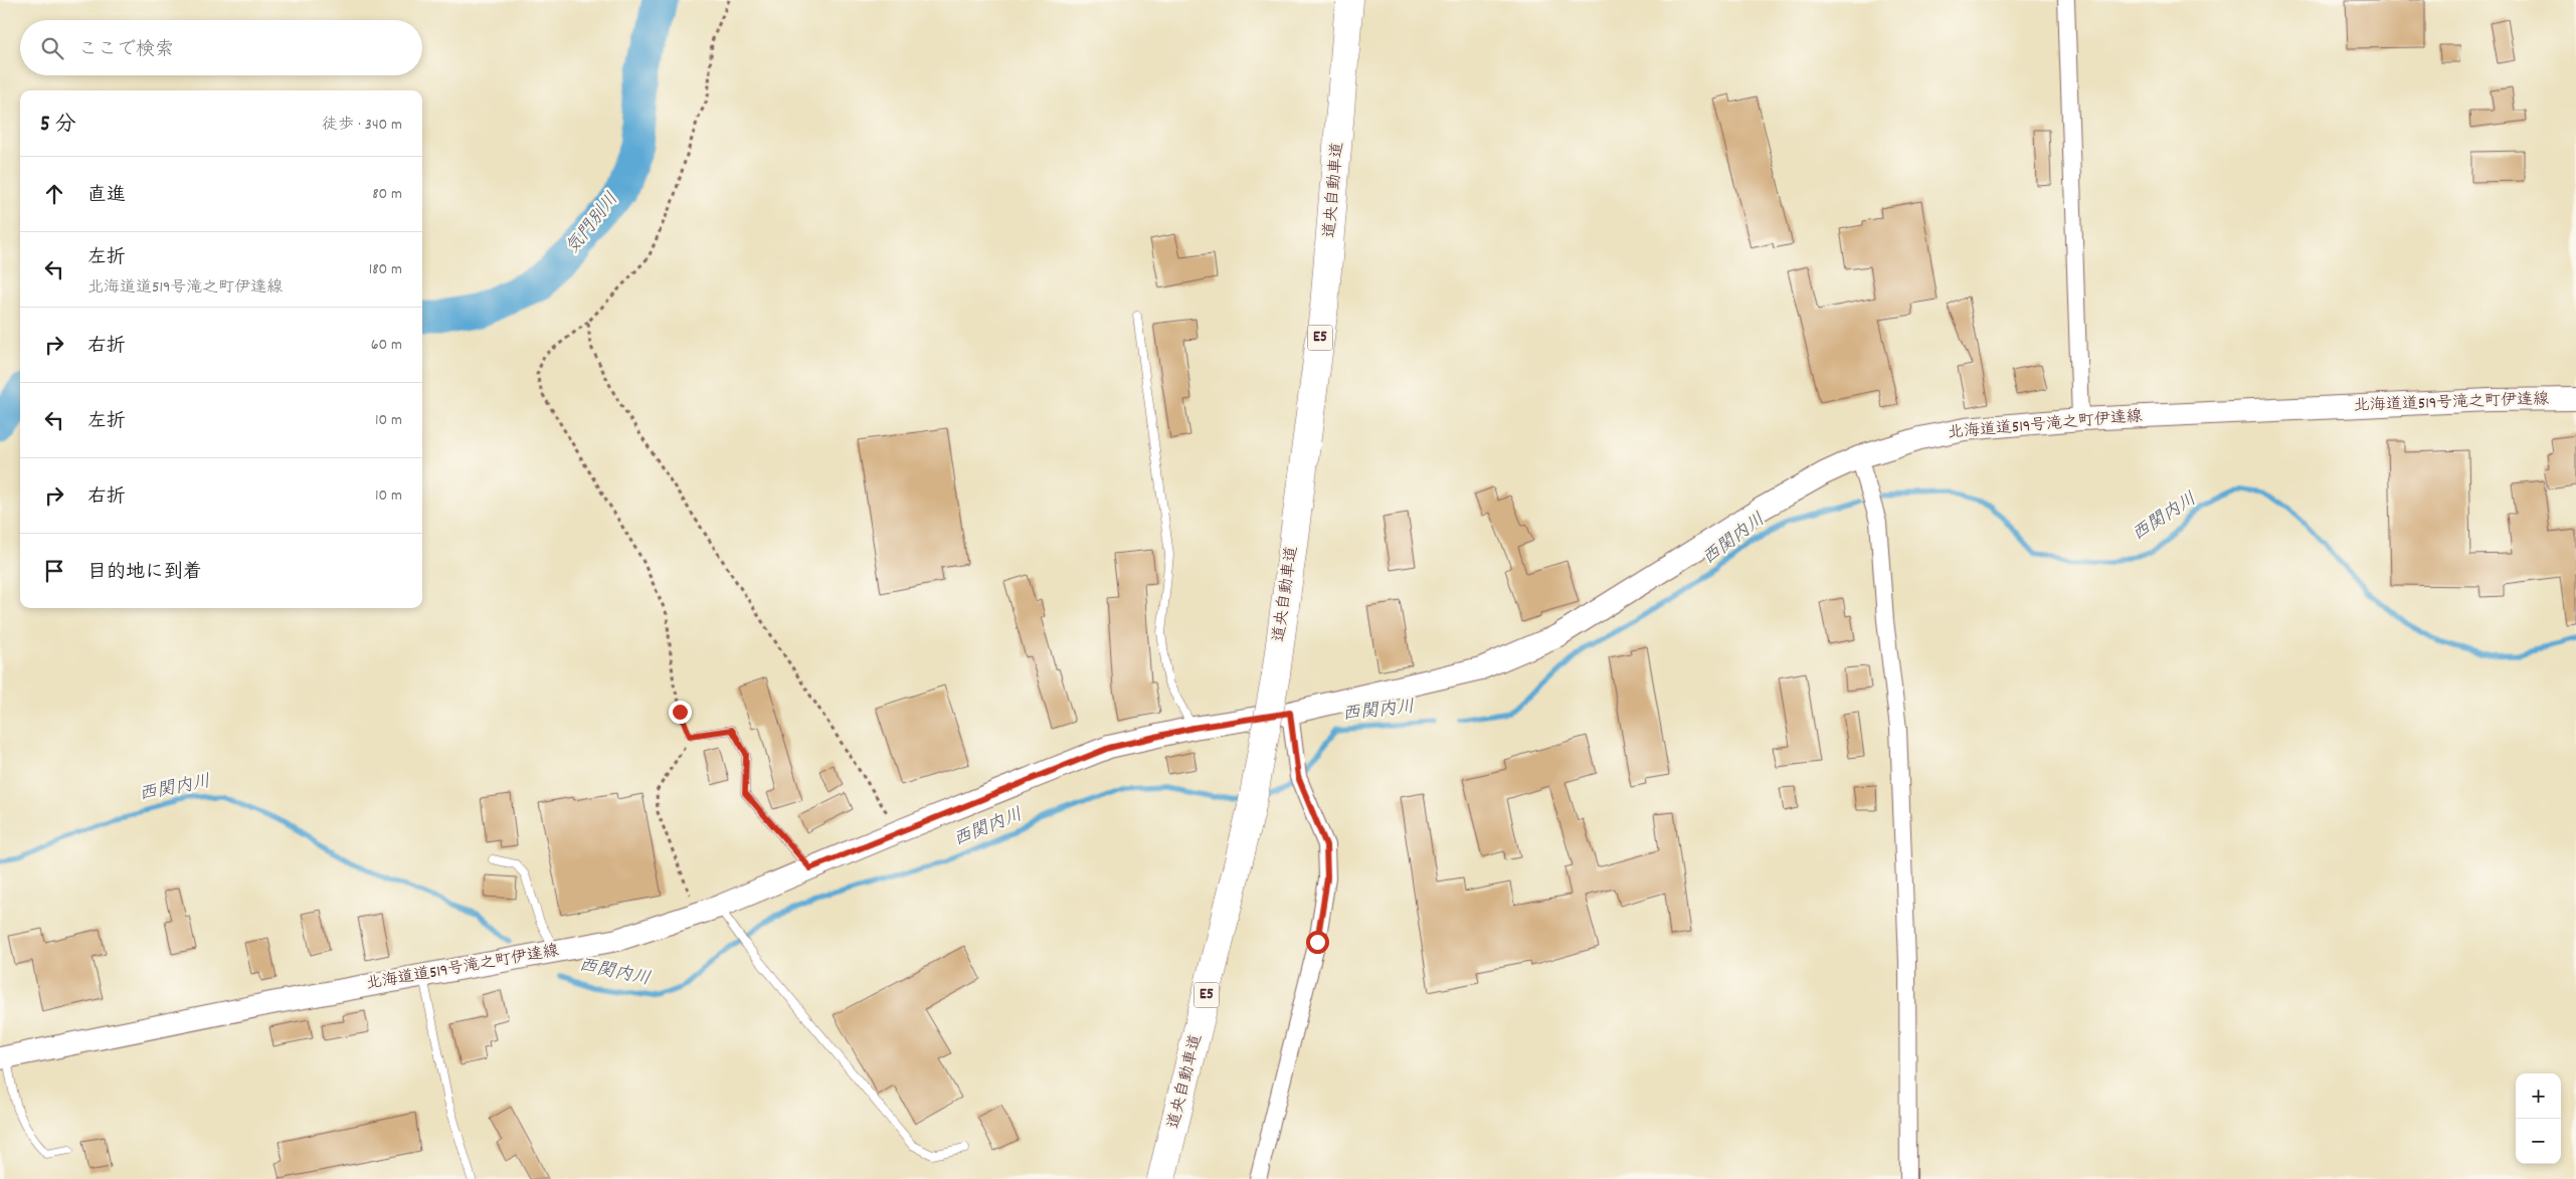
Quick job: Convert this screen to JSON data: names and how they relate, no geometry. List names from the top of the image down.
{
  "streets": {
    "highway": ["道央自動車道", "E5"],
    "main road": ["北海道道519号滝之町伊達線"]
  },
  "water": ["気門別川", "西関内川"],
  "page": {
    "search": "ここで検索",
    "heading": ["5 分", "徒歩 · 340 m"],
    "list": [
      ["直進", "80 m"],
      ["左折", "北海道道519号滝之町伊達線", "180 m"],
      ["右折", "60 m"],
      ["左折", "10 m"],
      ["右折", "10 m"],
      "目的地に到着"
    ],
    "map_buttons": ["+", "−"]
  }
}
